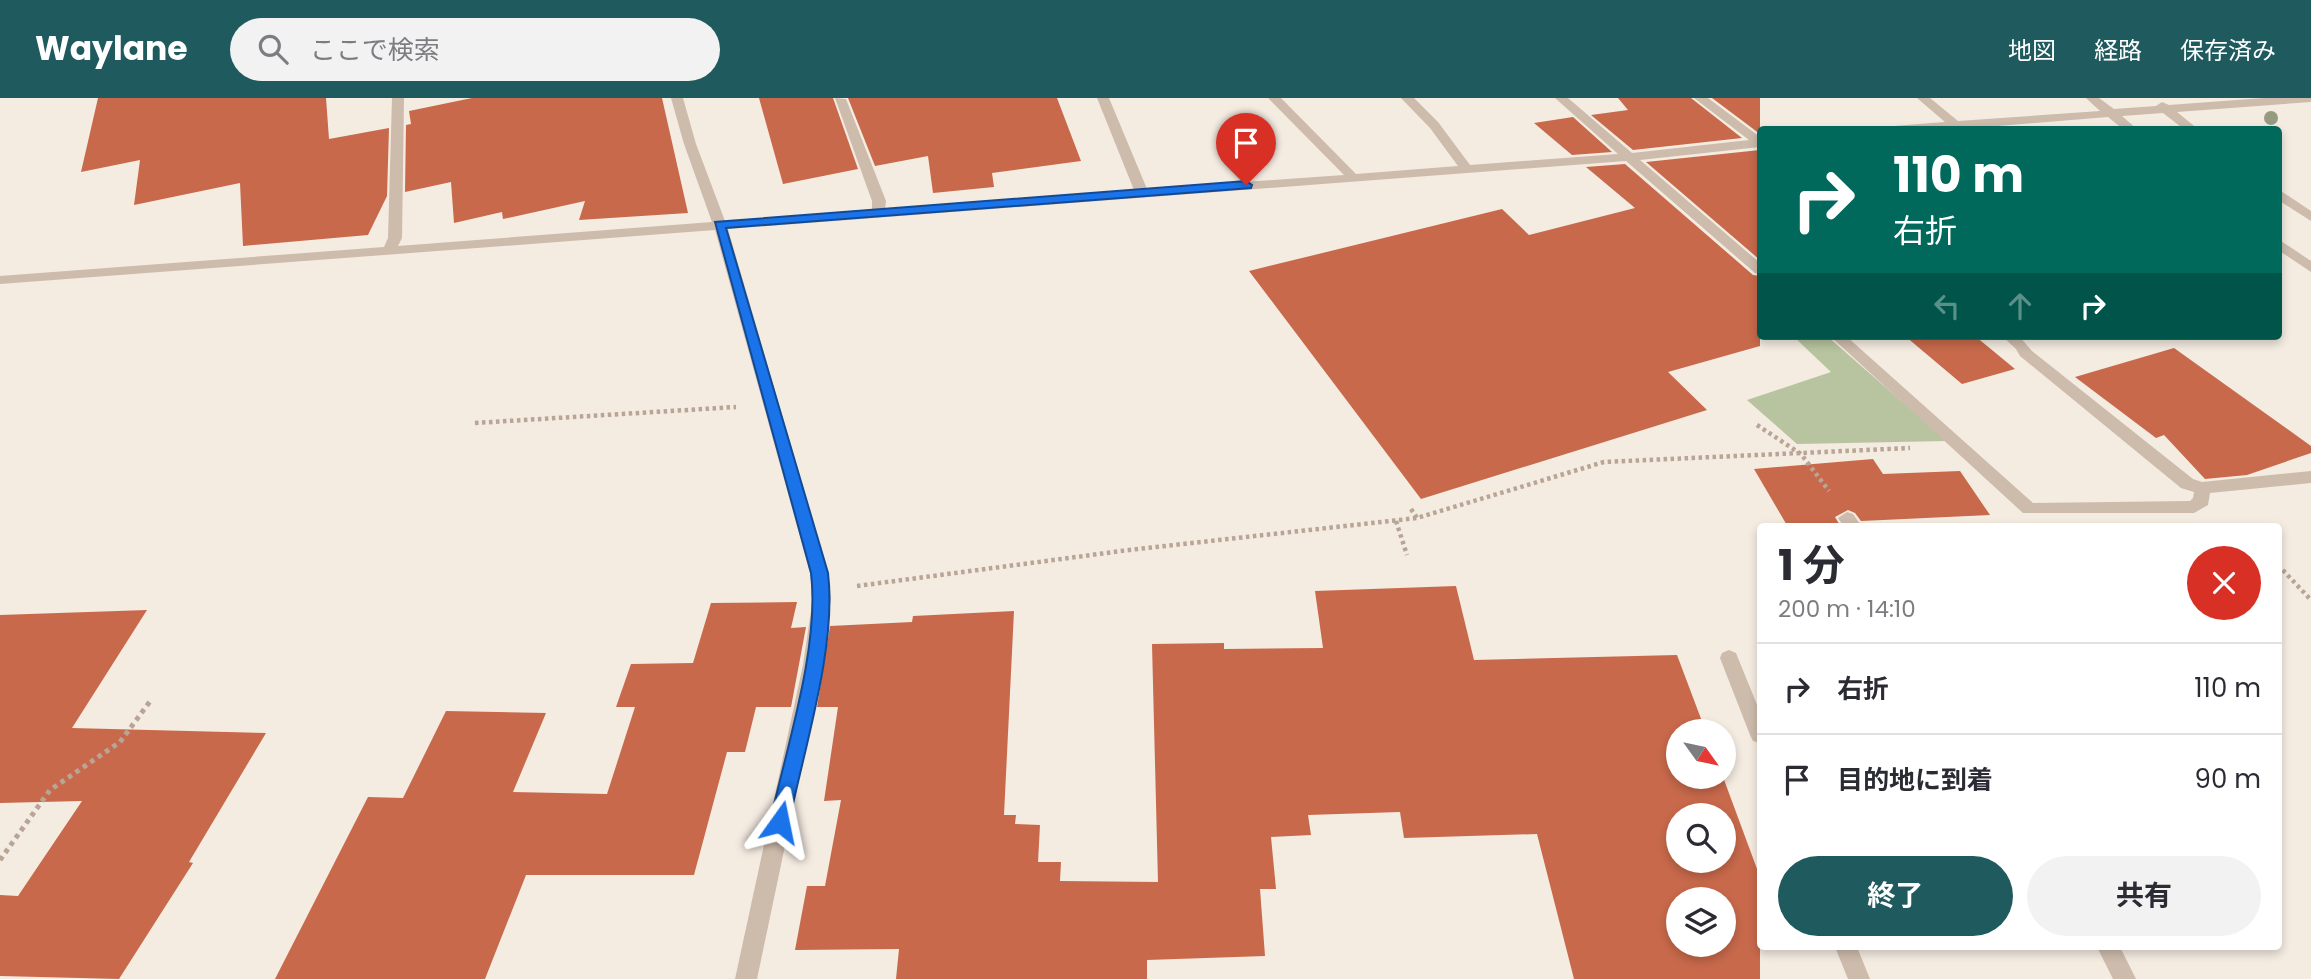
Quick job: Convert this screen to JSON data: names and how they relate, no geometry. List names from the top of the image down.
{
  "north": "bottom right",
  "page": {
    "header": "Waylane",
    "search": "ここで検索",
    "nav": ["地図", "経路", "保存済み"],
    "turn": ["110 m", "右折"],
    "heading": ["1 分", "200 m · 14:10"],
    "list": [
      {
        "name": "右折",
        "value": "110 m"
      },
      {
        "name": "目的地に到着",
        "value": "90 m"
      }
    ],
    "buttons": ["終了", "共有"]
  }
}
